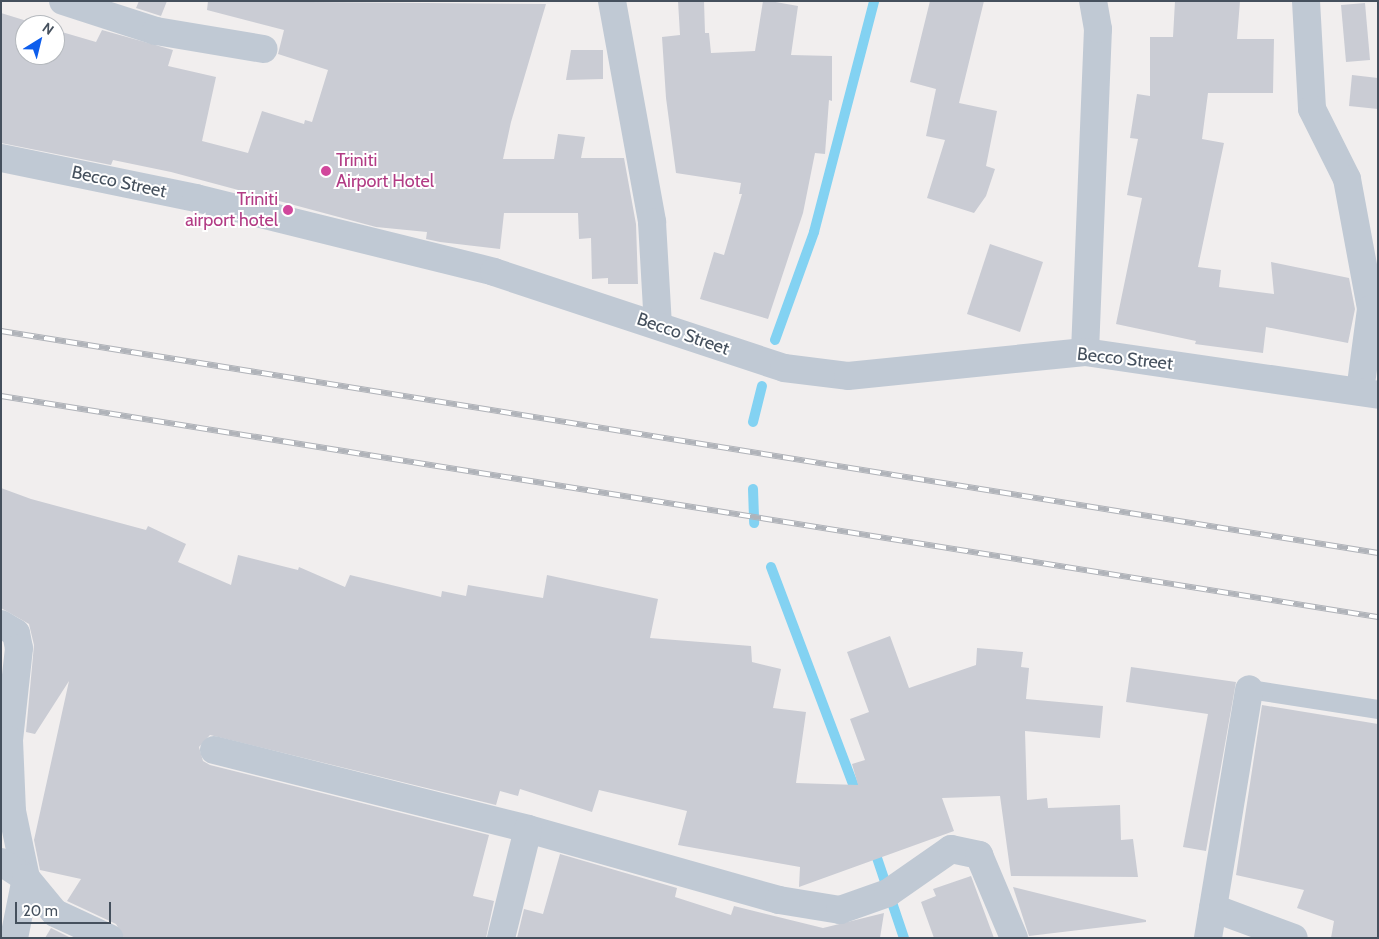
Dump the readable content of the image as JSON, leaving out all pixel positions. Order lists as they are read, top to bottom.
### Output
{
  "streets": {
    "street": ["Becco Street"]
  },
  "places": ["Triniti Airport Hotel", "Triniti airport hotel"],
  "scale_bar": "20 m",
  "north": "top right"
}
